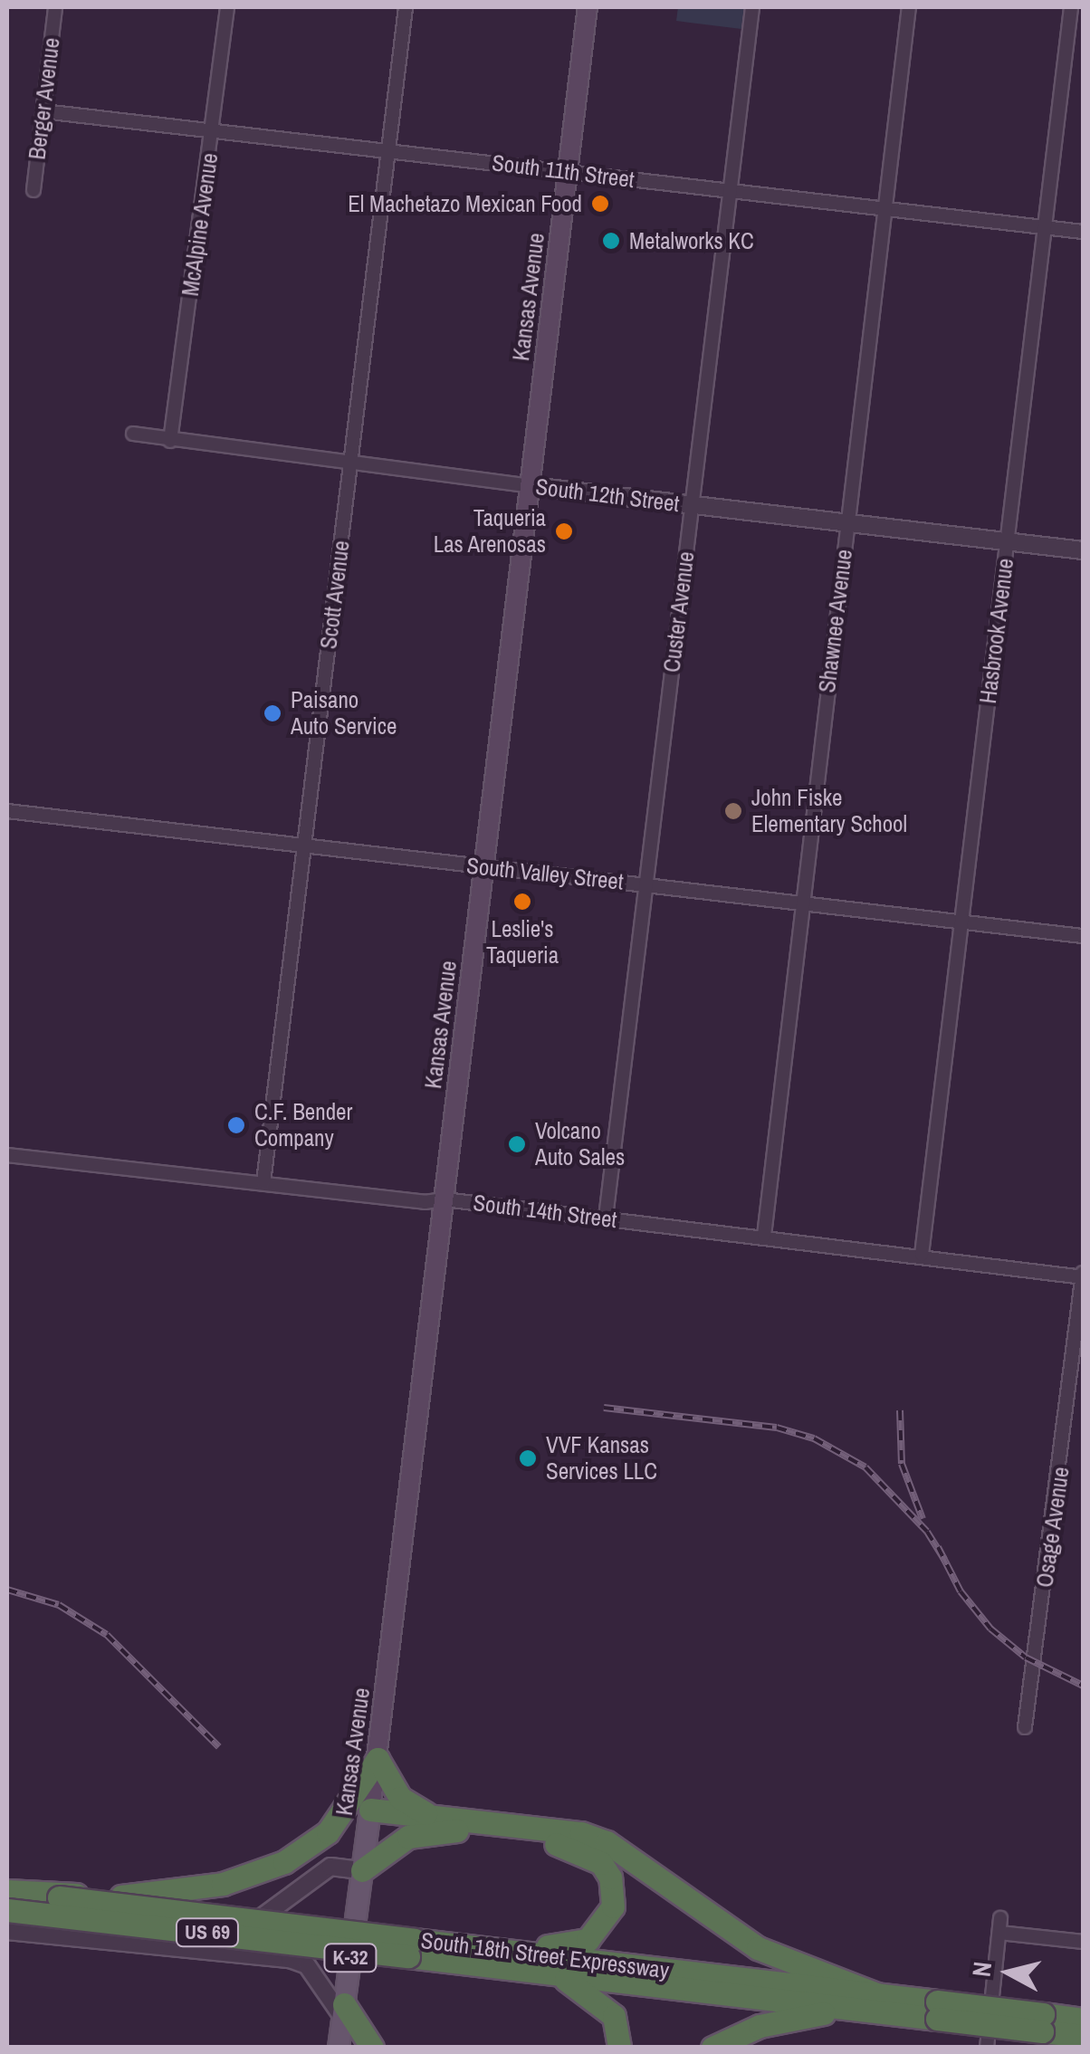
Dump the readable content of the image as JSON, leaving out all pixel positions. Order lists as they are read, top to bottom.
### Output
{
  "streets": {
    "highway": ["US 69", "South 18th Street Expressway"],
    "main road": ["Kansas Avenue", "K-32"],
    "street": [
      "Berger Avenue",
      "South 11th Street",
      "McAlpine Avenue",
      "South 12th Street",
      "Scott Avenue",
      "Custer Avenue",
      "Shawnee Avenue",
      "Hasbrook Avenue",
      "South Valley Street",
      "South 14th Street",
      "Osage Avenue"
    ]
  },
  "crossings": [
    ["Berger Avenue", "South 11th Street"],
    ["South 11th Street", "McAlpine Avenue"],
    ["South 11th Street", "Kansas Avenue"],
    ["South 11th Street", "Scott Avenue"],
    ["South 11th Street", "Custer Avenue"],
    ["South 11th Street", "Shawnee Avenue"],
    ["South 11th Street", "Hasbrook Avenue"],
    ["McAlpine Avenue", "South 12th Street"],
    ["Kansas Avenue", "South 12th Street"],
    ["Kansas Avenue", "South Valley Street"],
    ["Kansas Avenue", "South 14th Street"],
    ["South 12th Street", "Scott Avenue"],
    ["South 12th Street", "Custer Avenue"],
    ["South 12th Street", "Shawnee Avenue"],
    ["South 12th Street", "Hasbrook Avenue"],
    ["Scott Avenue", "South Valley Street"],
    ["Scott Avenue", "South 14th Street"],
    ["Custer Avenue", "South Valley Street"],
    ["Custer Avenue", "South 14th Street"],
    ["Shawnee Avenue", "South Valley Street"],
    ["Shawnee Avenue", "South 14th Street"],
    ["Hasbrook Avenue", "South Valley Street"],
    ["Hasbrook Avenue", "South 14th Street"],
    ["South 14th Street", "Osage Avenue"]
  ],
  "places": [
    "El Machetazo Mexican Food",
    "Metalworks KC",
    "Taqueria Las Arenosas",
    "Paisano Auto Service",
    "John Fiske Elementary School",
    "Leslie's Taqueria",
    "C.F. Bender Company",
    "Volcano Auto Sales",
    "VVF Kansas Services LLC"
  ],
  "north": "left"
}
